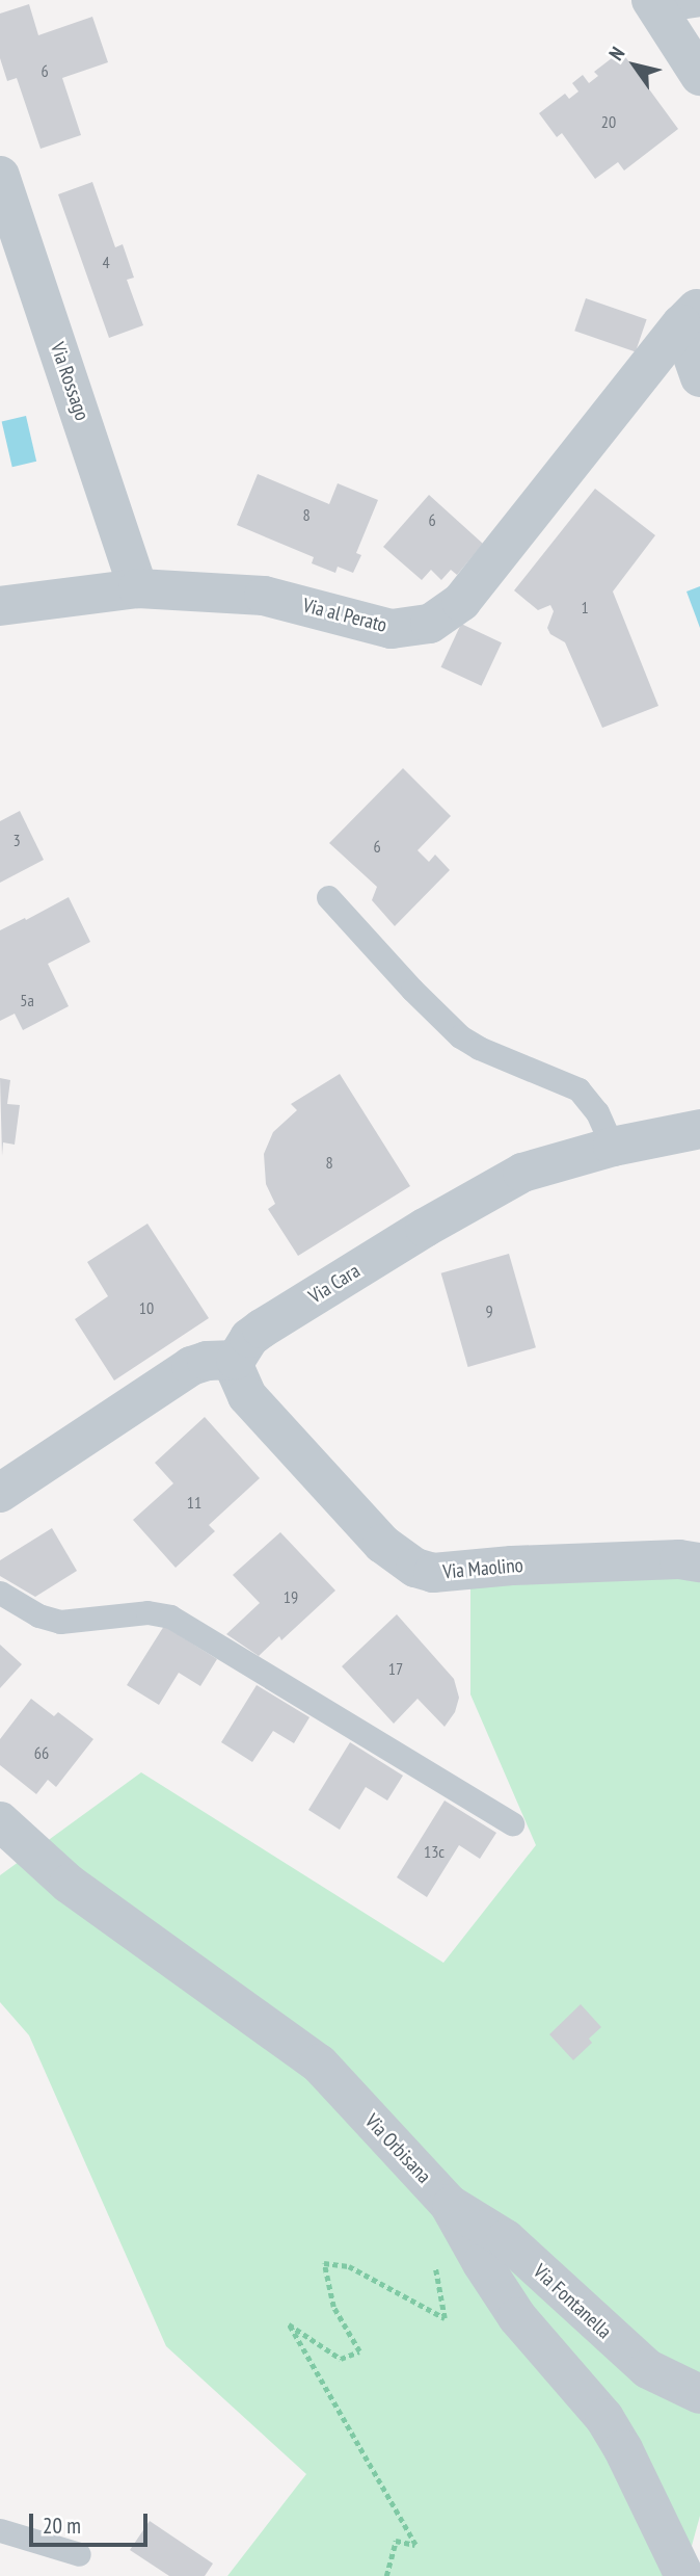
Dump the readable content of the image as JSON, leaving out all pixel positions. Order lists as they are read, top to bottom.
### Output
{
  "streets": {
    "street": [
      "Via Rossago",
      "Via al Perato",
      "Via Cara",
      "Via Maolino",
      "Via Orbisana",
      "Via Fontanella"
    ]
  },
  "crossings": [
    ["Via Rossago", "Via al Perato"],
    ["Via Cara", "Via Maolino"],
    ["Via Orbisana", "Via Fontanella"]
  ],
  "house_numbers": [
    "6",
    "20",
    "4",
    "8",
    "6",
    "1",
    "3",
    "6",
    "5a",
    "8",
    "10",
    "9",
    "11",
    "19",
    "17",
    "66",
    "13c"
  ],
  "scale_bar": "20 m",
  "north": "top left"
}
